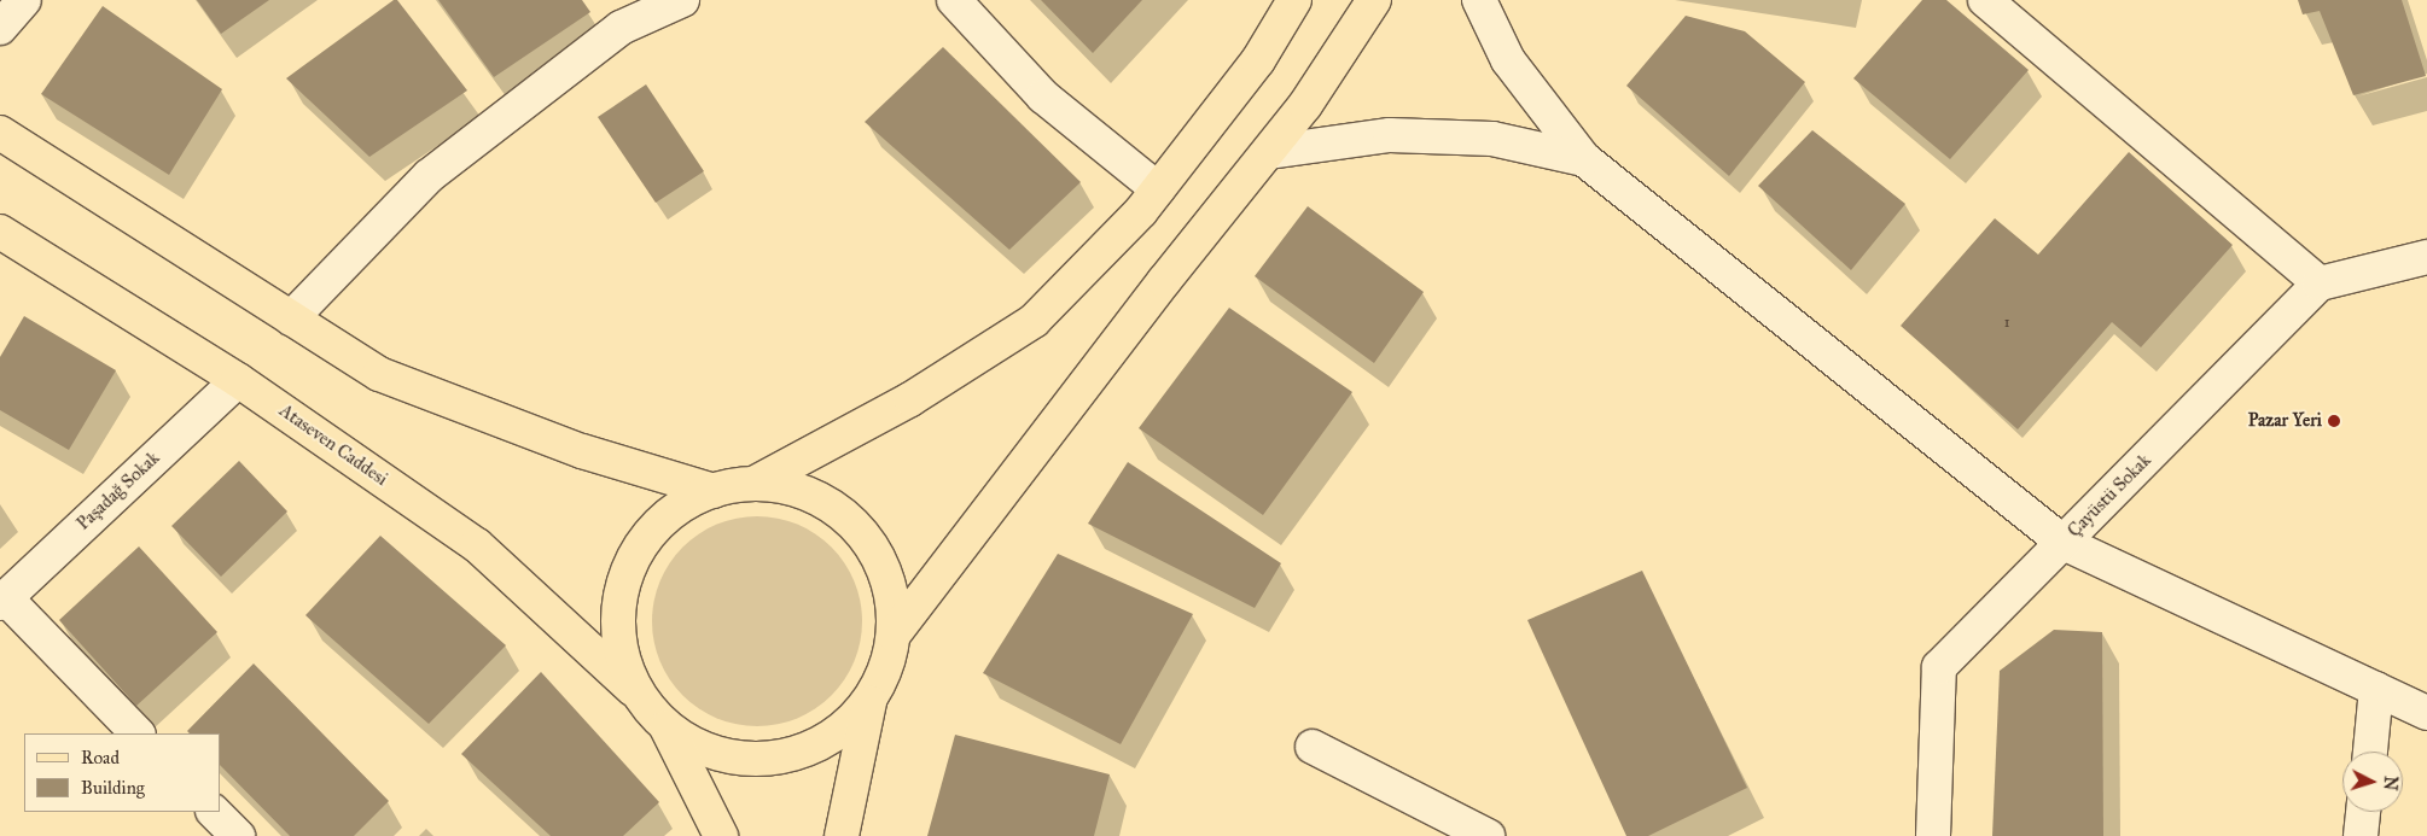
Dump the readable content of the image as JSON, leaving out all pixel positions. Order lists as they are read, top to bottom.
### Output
{
  "streets": {
    "main road": ["Ataseven Caddesi"],
    "street": ["Paşadağ Sokak", "Çayüstü Sokak"]
  },
  "crossings": [
    ["Ataseven Caddesi", "Paşadağ Sokak"]
  ],
  "places": ["Pazar Yeri"],
  "house_numbers": ["1"],
  "legend": ["Road", "Building"],
  "north": "right"
}
